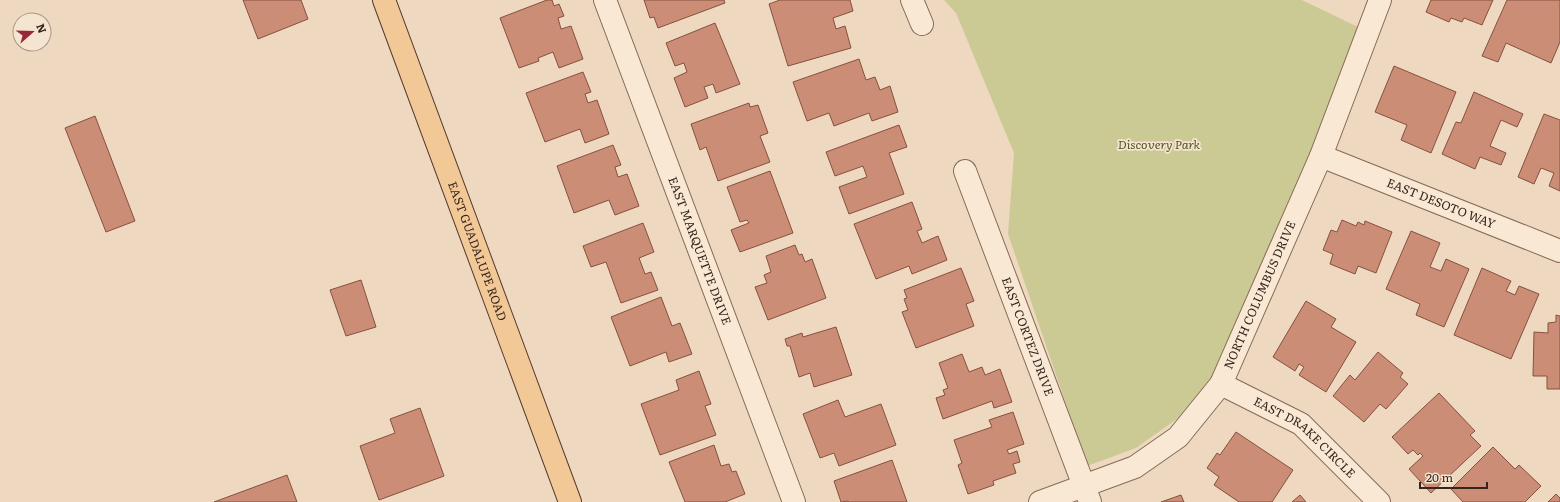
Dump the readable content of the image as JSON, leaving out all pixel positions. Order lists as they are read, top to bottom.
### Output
{
  "streets": {
    "main road": ["EAST GUADALUPE ROAD"],
    "street": [
      "EAST DESOTO WAY",
      "EAST MARQUETTE DRIVE",
      "NORTH COLUMBUS DRIVE",
      "EAST CORTEZ DRIVE",
      "EAST DRAKE CIRCLE"
    ]
  },
  "crossings": [
    ["EAST DESOTO WAY", "NORTH COLUMBUS DRIVE"],
    ["NORTH COLUMBUS DRIVE", "EAST CORTEZ DRIVE"],
    ["NORTH COLUMBUS DRIVE", "EAST DRAKE CIRCLE"]
  ],
  "parks": ["Discovery Park"],
  "scale_bar": "20 m",
  "north": "right"
}
